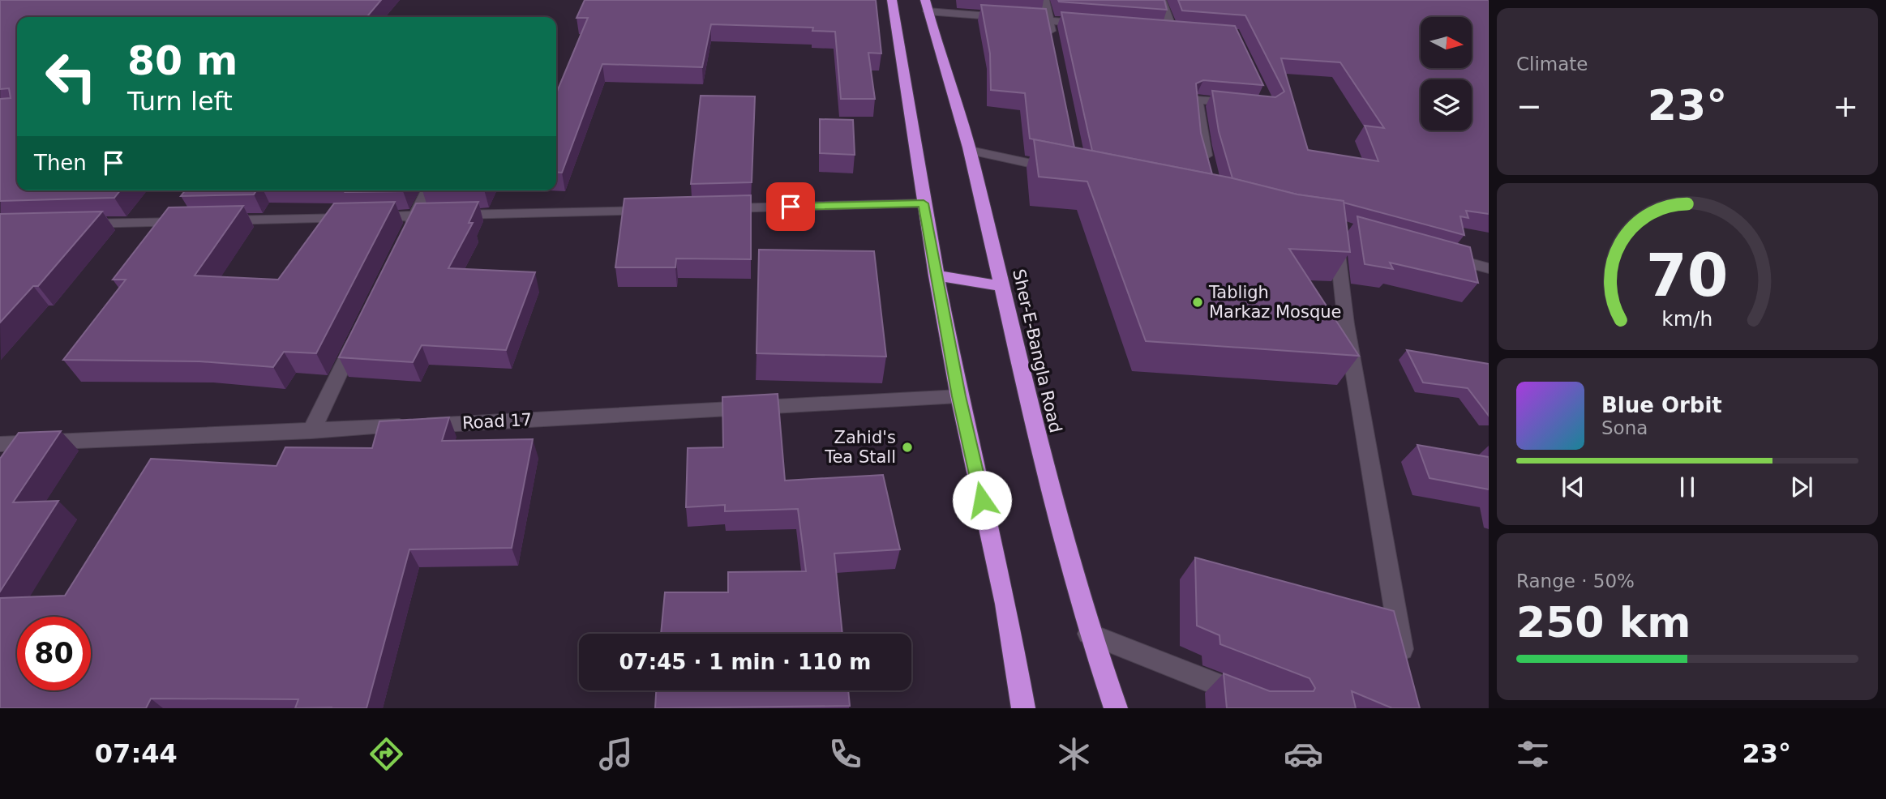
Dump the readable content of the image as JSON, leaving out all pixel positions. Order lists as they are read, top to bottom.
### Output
{
  "streets": {
    "highway": ["Sher-E-Bangla Road"],
    "street": ["Road 17"]
  },
  "places": ["Tabligh Markaz Mosque", "Zahid's Tea Stall"],
  "north": "right",
  "page": {
    "tile": [
      "Climate",
      ["Range · 50%", "250 km"]
    ],
    "turn": ["80 m", "Turn left"],
    "heat": ["−", "23°", "+"],
    "then": "Then",
    "song": ["Blue Orbit", "Sona"],
    "limit": "80",
    "trip": "07:45 · 1 min · 110 m",
    "tabs": ["07:44", "23°"],
    "gauge": ["70", "km/h"]
  }
}
